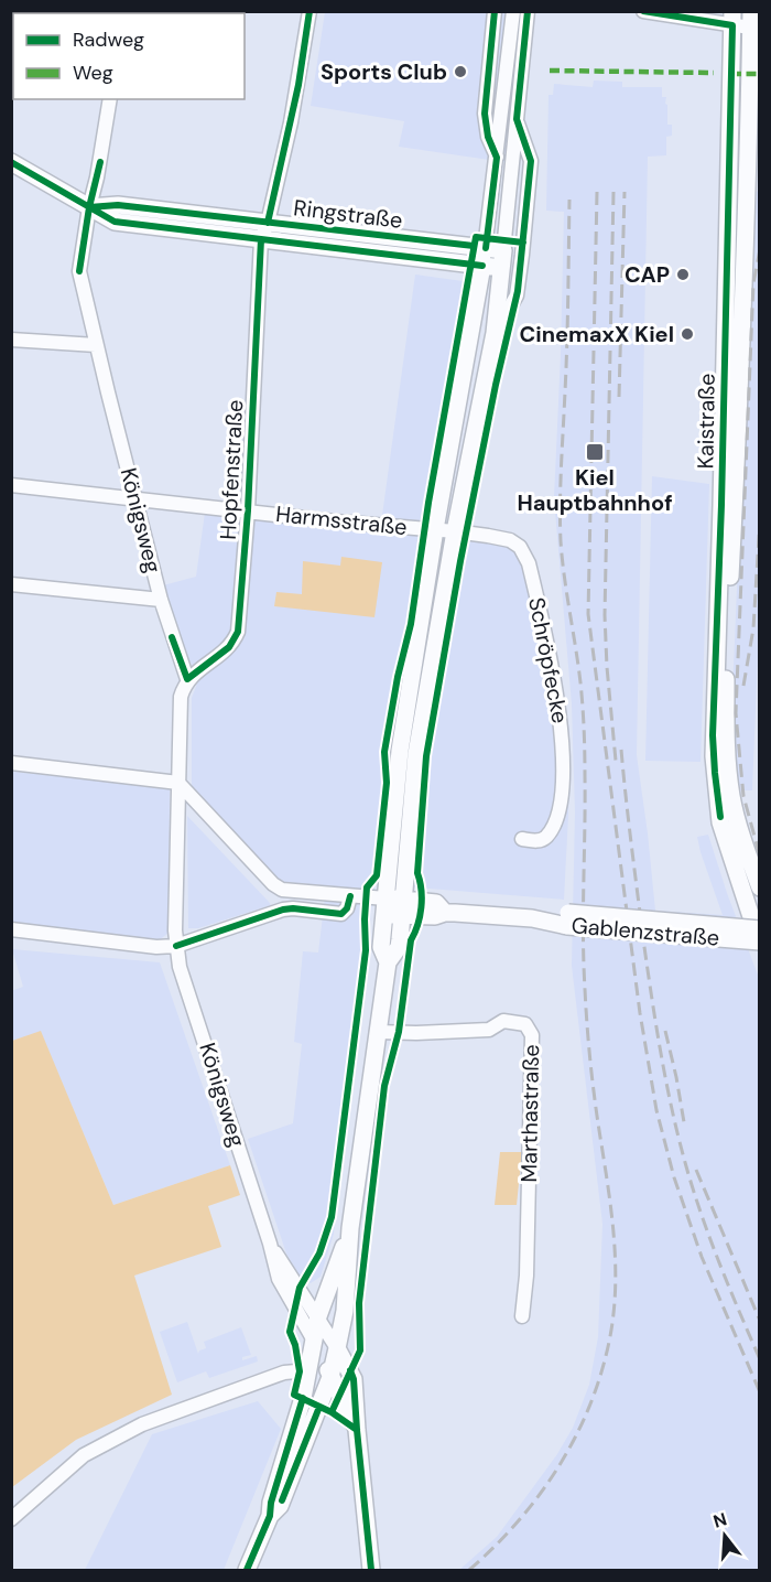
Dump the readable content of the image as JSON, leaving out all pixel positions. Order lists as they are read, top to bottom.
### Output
{
  "streets": {
    "main road": ["Ringstraße", "Kaistraße", "Gablenzstraße"],
    "street": [
      "Hopfenstraße",
      "Königsweg",
      "Harmsstraße",
      "Schröpfecke",
      "Marthastraße"
    ]
  },
  "crossings": [
    ["Ringstraße", "Hopfenstraße"],
    ["Ringstraße", "Königsweg"],
    ["Kaistraße", "Gablenzstraße"],
    ["Hopfenstraße", "Königsweg"],
    ["Hopfenstraße", "Harmsstraße"],
    ["Königsweg", "Harmsstraße"],
    ["Harmsstraße", "Schröpfecke"]
  ],
  "places": {
    "other": ["Sports Club", "CAP", "CinemaxX Kiel"],
    "transit": ["Kiel Hauptbahnhof"]
  },
  "legend": ["Radweg", "Weg"],
  "north": "top"
}
